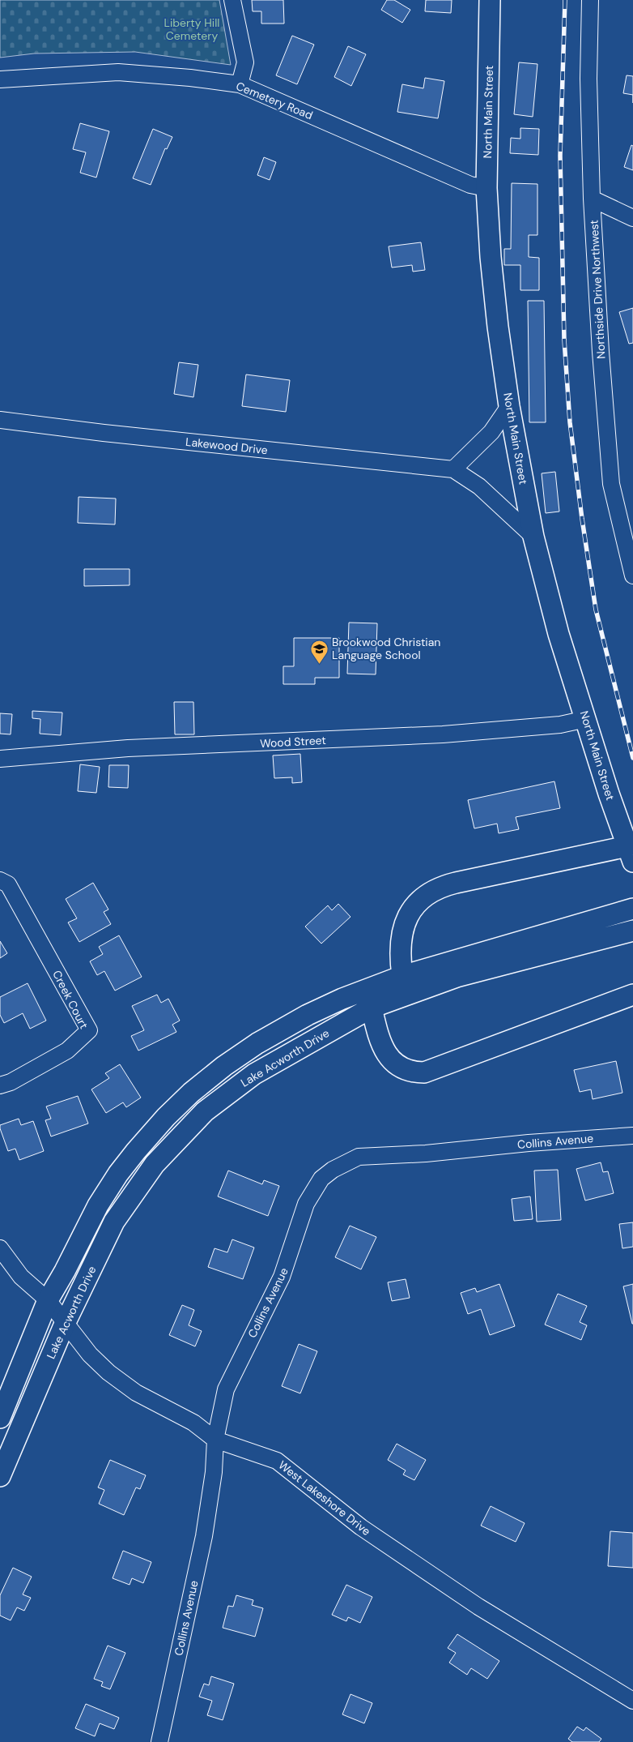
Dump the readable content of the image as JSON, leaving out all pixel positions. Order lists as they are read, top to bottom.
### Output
{
  "streets": {
    "main road": ["North Main Street", "Lake Acworth Drive"],
    "street": [
      "Cemetery Road",
      "Northside Drive Northwest",
      "Lakewood Drive",
      "Wood Street",
      "Creek Court",
      "Collins Avenue",
      "West Lakeshore Drive"
    ]
  },
  "crossings": [
    ["Cemetery Road", "North Main Street"],
    ["North Main Street", "Lakewood Drive"],
    ["North Main Street", "Wood Street"],
    ["Lake Acworth Drive", "West Lakeshore Drive"],
    ["Collins Avenue", "West Lakeshore Drive"]
  ],
  "parks": ["Liberty Hill Cemetery"],
  "places": {
    "school or university": ["Brookwood Christian Language School"]
  }
}
